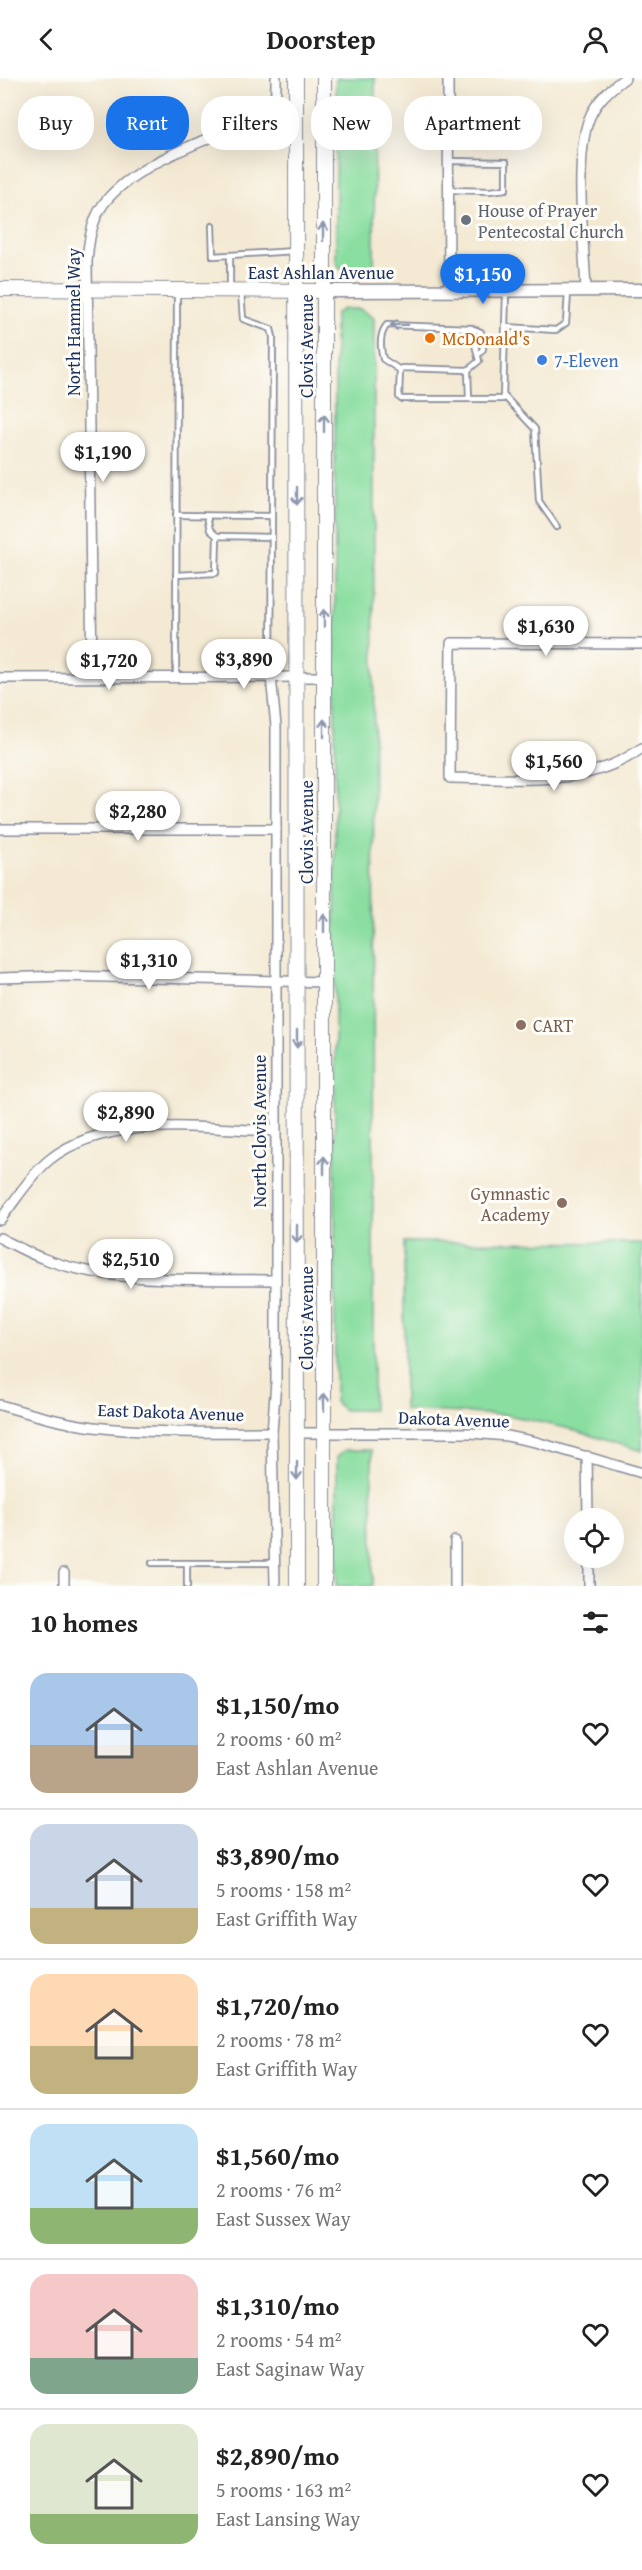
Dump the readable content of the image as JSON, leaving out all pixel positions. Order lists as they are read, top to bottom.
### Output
{
  "streets": {
    "main road": ["East Ashlan Avenue", "Clovis Avenue"],
    "street": [
      "North Hammel Way",
      "North Clovis Avenue",
      "East Dakota Avenue",
      "Dakota Avenue"
    ]
  },
  "crossings": [
    ["East Ashlan Avenue", "North Hammel Way"],
    ["East Ashlan Avenue", "Clovis Avenue"],
    ["Clovis Avenue", "Dakota Avenue"],
    ["North Clovis Avenue", "East Dakota Avenue"]
  ],
  "places": [
    "House of Prayer Pentecostal Church",
    "McDonald's",
    "7-Eleven",
    "CART",
    "Gymnastic Academy"
  ],
  "page": {
    "header": "Doorstep",
    "chip": [
      "Buy",
      "Rent",
      "Filters",
      "New",
      "Apartment"
    ],
    "price": [
      "$1,150",
      "$1,190",
      "$1,630",
      "$3,890",
      "$1,720",
      "$1,560",
      "$2,280",
      "$1,310",
      "$2,890",
      "$2,510"
    ],
    "heading": "10 homes",
    "list": [
      {
        "name": "$1,150/mo",
        "note": "2 rooms · 60 m² · East Ashlan Avenue"
      },
      {
        "name": "$3,890/mo",
        "note": "5 rooms · 158 m² · East Griffith Way"
      },
      {
        "name": "$1,720/mo",
        "note": "2 rooms · 78 m² · East Griffith Way"
      },
      {
        "name": "$1,560/mo",
        "note": "2 rooms · 76 m² · East Sussex Way"
      },
      {
        "name": "$1,310/mo",
        "note": "2 rooms · 54 m² · East Saginaw Way"
      },
      {
        "name": "$2,890/mo",
        "note": "5 rooms · 163 m² · East Lansing Way"
      }
    ]
  }
}
